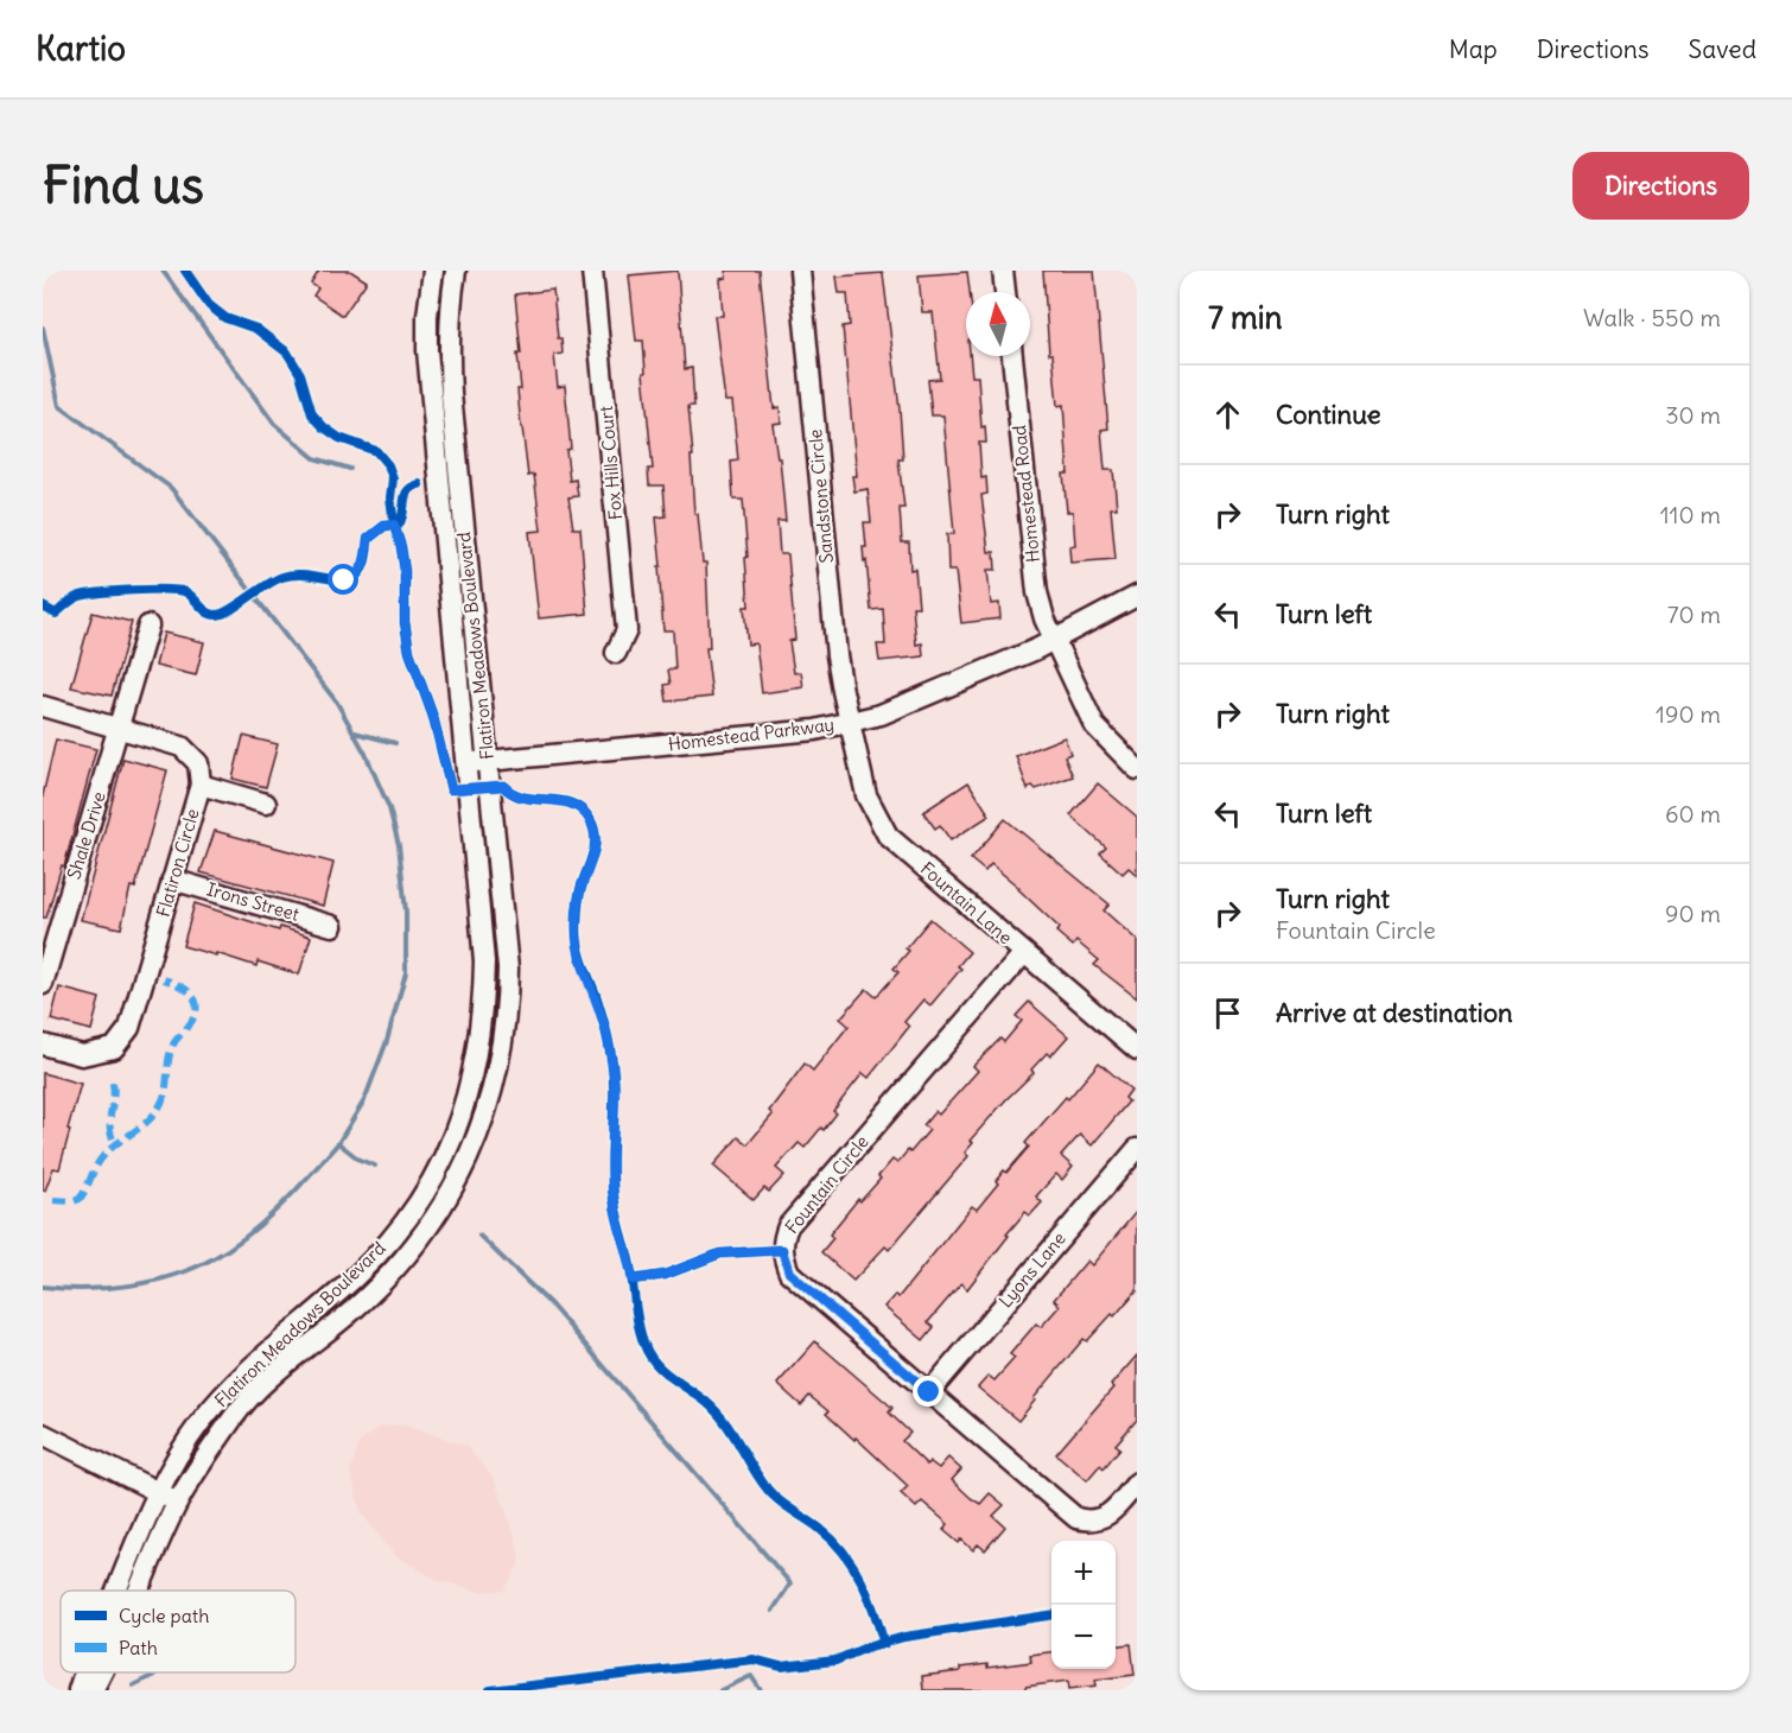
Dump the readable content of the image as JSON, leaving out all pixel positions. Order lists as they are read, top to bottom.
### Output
{
  "streets": {
    "street": [
      "Fox Hills Court",
      "Homestead Road",
      "Sandstone Circle",
      "Flatiron Meadows Boulevard",
      "Homestead Parkway",
      "Shale Drive",
      "Flatiron Circle",
      "Irons Street",
      "Fountain Lane",
      "Fountain Circle",
      "Lyons Lane"
    ]
  },
  "crossings": [
    ["Homestead Road", "Homestead Parkway"],
    ["Sandstone Circle", "Homestead Parkway"],
    ["Sandstone Circle", "Fountain Lane"],
    ["Flatiron Meadows Boulevard", "Homestead Parkway"],
    ["Homestead Parkway", "Fountain Lane"],
    ["Shale Drive", "Flatiron Circle"],
    ["Flatiron Circle", "Irons Street"],
    ["Fountain Lane", "Fountain Circle"],
    ["Fountain Circle", "Lyons Lane"]
  ],
  "legend": ["Cycle path", "Path"],
  "north": "top",
  "page": {
    "header": "Kartio",
    "nav": ["Map", "Directions", "Saved"],
    "buttons": "Directions",
    "title": "Find us",
    "heading": ["7 min", "Walk · 550 m"],
    "list": [
      ["Continue", "30 m"],
      ["Turn right", "110 m"],
      ["Turn left", "70 m"],
      ["Turn right", "190 m"],
      ["Turn left", "60 m"],
      ["Turn right", "Fountain Circle", "90 m"],
      "Arrive at destination"
    ],
    "map_buttons": ["+", "−"]
  }
}
